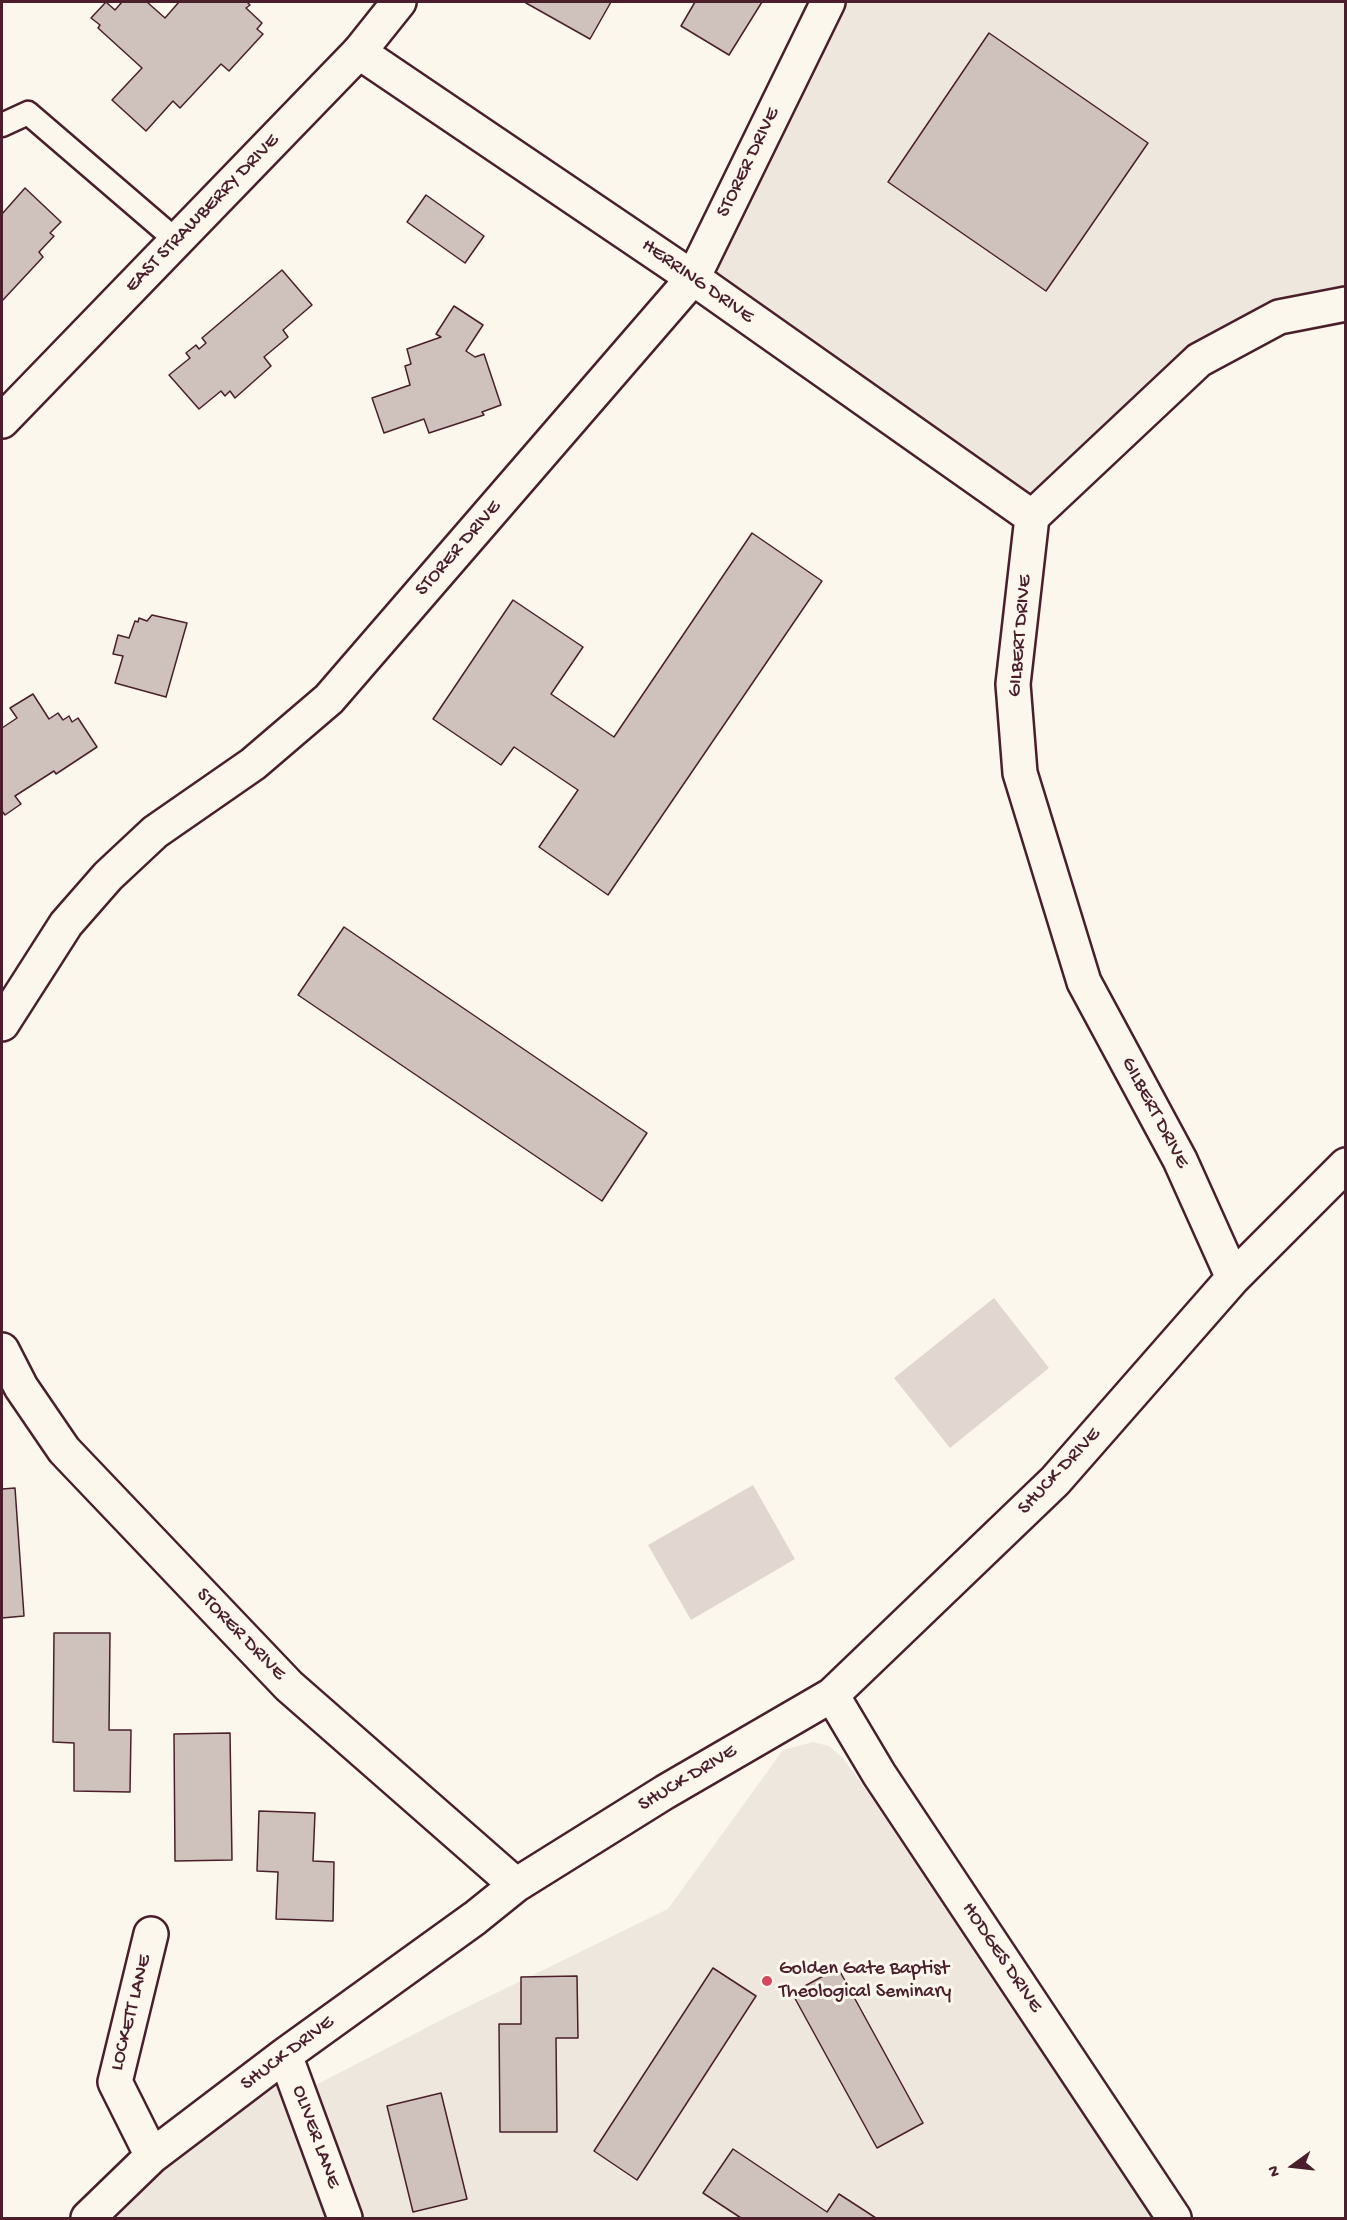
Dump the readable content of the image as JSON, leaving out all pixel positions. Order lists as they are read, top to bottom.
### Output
{
  "streets": {
    "street": [
      "STORER DRIVE",
      "EAST STRAWBERRY DRIVE",
      "HERRING DRIVE",
      "GILBERT DRIVE",
      "SHUCK DRIVE",
      "HODGES DRIVE",
      "LOCKETT LANE",
      "OLIVER LANE"
    ]
  },
  "crossings": [
    ["STORER DRIVE", "HERRING DRIVE"],
    ["STORER DRIVE", "SHUCK DRIVE"],
    ["EAST STRAWBERRY DRIVE", "HERRING DRIVE"],
    ["HERRING DRIVE", "GILBERT DRIVE"],
    ["GILBERT DRIVE", "SHUCK DRIVE"],
    ["SHUCK DRIVE", "HODGES DRIVE"],
    ["SHUCK DRIVE", "LOCKETT LANE"],
    ["SHUCK DRIVE", "OLIVER LANE"]
  ],
  "places": ["Golden Gate Baptist Theological Seminary"],
  "north": "left"
}
